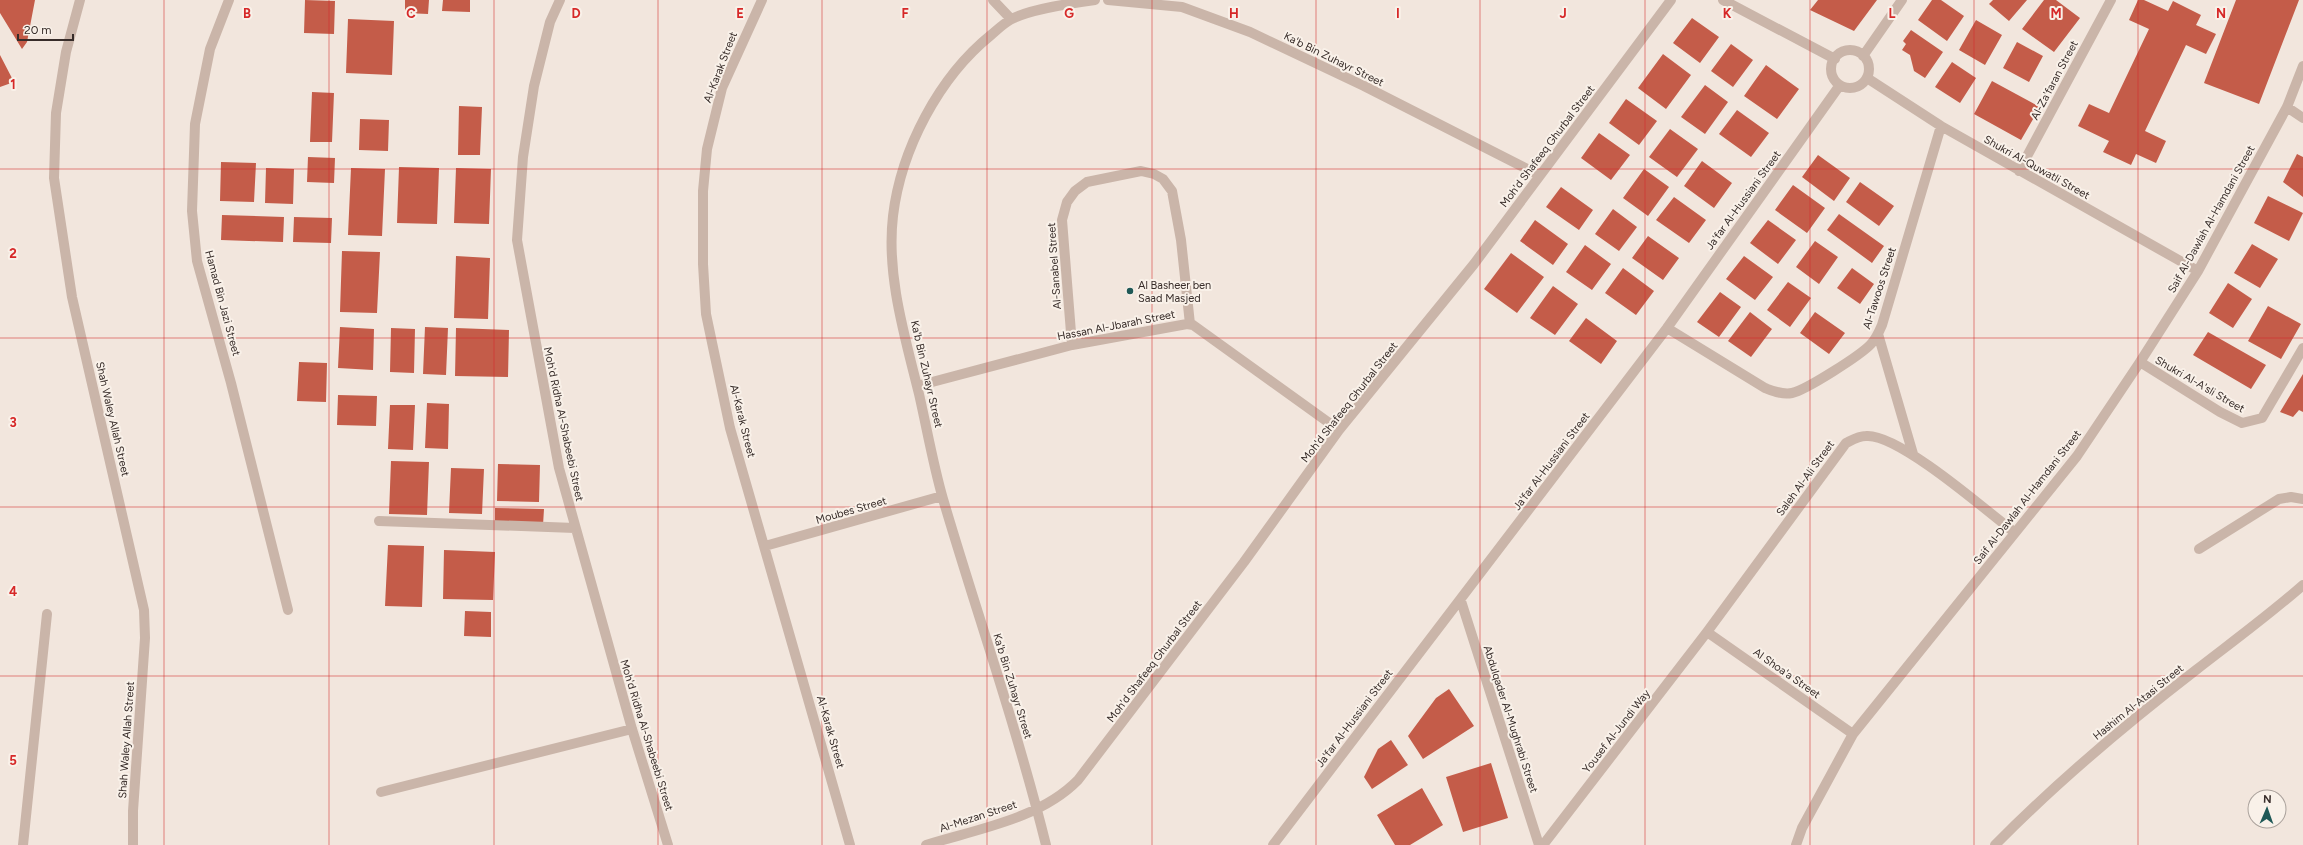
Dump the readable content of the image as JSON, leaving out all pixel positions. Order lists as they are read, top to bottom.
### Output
{
  "streets": {
    "street": [
      "Ka'b Bin Zuhayr Street",
      "Al-Karak Street",
      "Al-Za'faran Street",
      "Moh'd Shafeeq Ghurbal Street",
      "Shukri Al-Quwatli Street",
      "Ja'far Al-Hussiani Street",
      "Saif Al-Dawlah Al-Hamdani Street",
      "Al-Sanabel Street",
      "Al-Tawoos Street",
      "Hamad Bin Jazi Street",
      "Hassan Al-Jbarah Street",
      "Shukri Al-A'sli Street",
      "Shah Waley Allah Street",
      "Moh'd Ridha Al-Shabeebi Street",
      "Saleh Al-Ali Street",
      "Moubes Street",
      "Al Shoa'a Street",
      "Hashim Al-Atasi Street",
      "Abdulqader Al-Mughrabi Street",
      "Yousef Al-Jundi Way",
      "Al-Mezan Street"
    ]
  },
  "crossings": [
    ["Ka'b Bin Zuhayr Street", "Moh'd Shafeeq Ghurbal Street"],
    ["Ka'b Bin Zuhayr Street", "Hassan Al-Jbarah Street"],
    ["Ka'b Bin Zuhayr Street", "Moubes Street"],
    ["Ka'b Bin Zuhayr Street", "Al-Mezan Street"],
    ["Al-Karak Street", "Moubes Street"],
    ["Al-Za'faran Street", "Shukri Al-Quwatli Street"],
    ["Moh'd Shafeeq Ghurbal Street", "Hassan Al-Jbarah Street"],
    ["Moh'd Shafeeq Ghurbal Street", "Al-Mezan Street"],
    ["Shukri Al-Quwatli Street", "Ja'far Al-Hussiani Street"],
    ["Shukri Al-Quwatli Street", "Saif Al-Dawlah Al-Hamdani Street"],
    ["Shukri Al-Quwatli Street", "Al-Tawoos Street"],
    ["Ja'far Al-Hussiani Street", "Al-Tawoos Street"],
    ["Ja'far Al-Hussiani Street", "Abdulqader Al-Mughrabi Street"],
    ["Saif Al-Dawlah Al-Hamdani Street", "Shukri Al-A'sli Street"],
    ["Saif Al-Dawlah Al-Hamdani Street", "Saleh Al-Ali Street"],
    ["Saif Al-Dawlah Al-Hamdani Street", "Al Shoa'a Street"],
    ["Al-Sanabel Street", "Hassan Al-Jbarah Street"],
    ["Saleh Al-Ali Street", "Al Shoa'a Street"],
    ["Saleh Al-Ali Street", "Yousef Al-Jundi Way"],
    ["Al Shoa'a Street", "Yousef Al-Jundi Way"]
  ],
  "places": ["Al Basheer ben Saad Masjed"],
  "scale_bar": "20 m",
  "north": "top",
  "grid": {
    "columns": [
      "B",
      "C",
      "D",
      "E",
      "F",
      "G",
      "H",
      "I",
      "J",
      "K",
      "L",
      "M",
      "N"
    ],
    "rows": [
      "1",
      "2",
      "3",
      "4",
      "5"
    ]
  }
}
